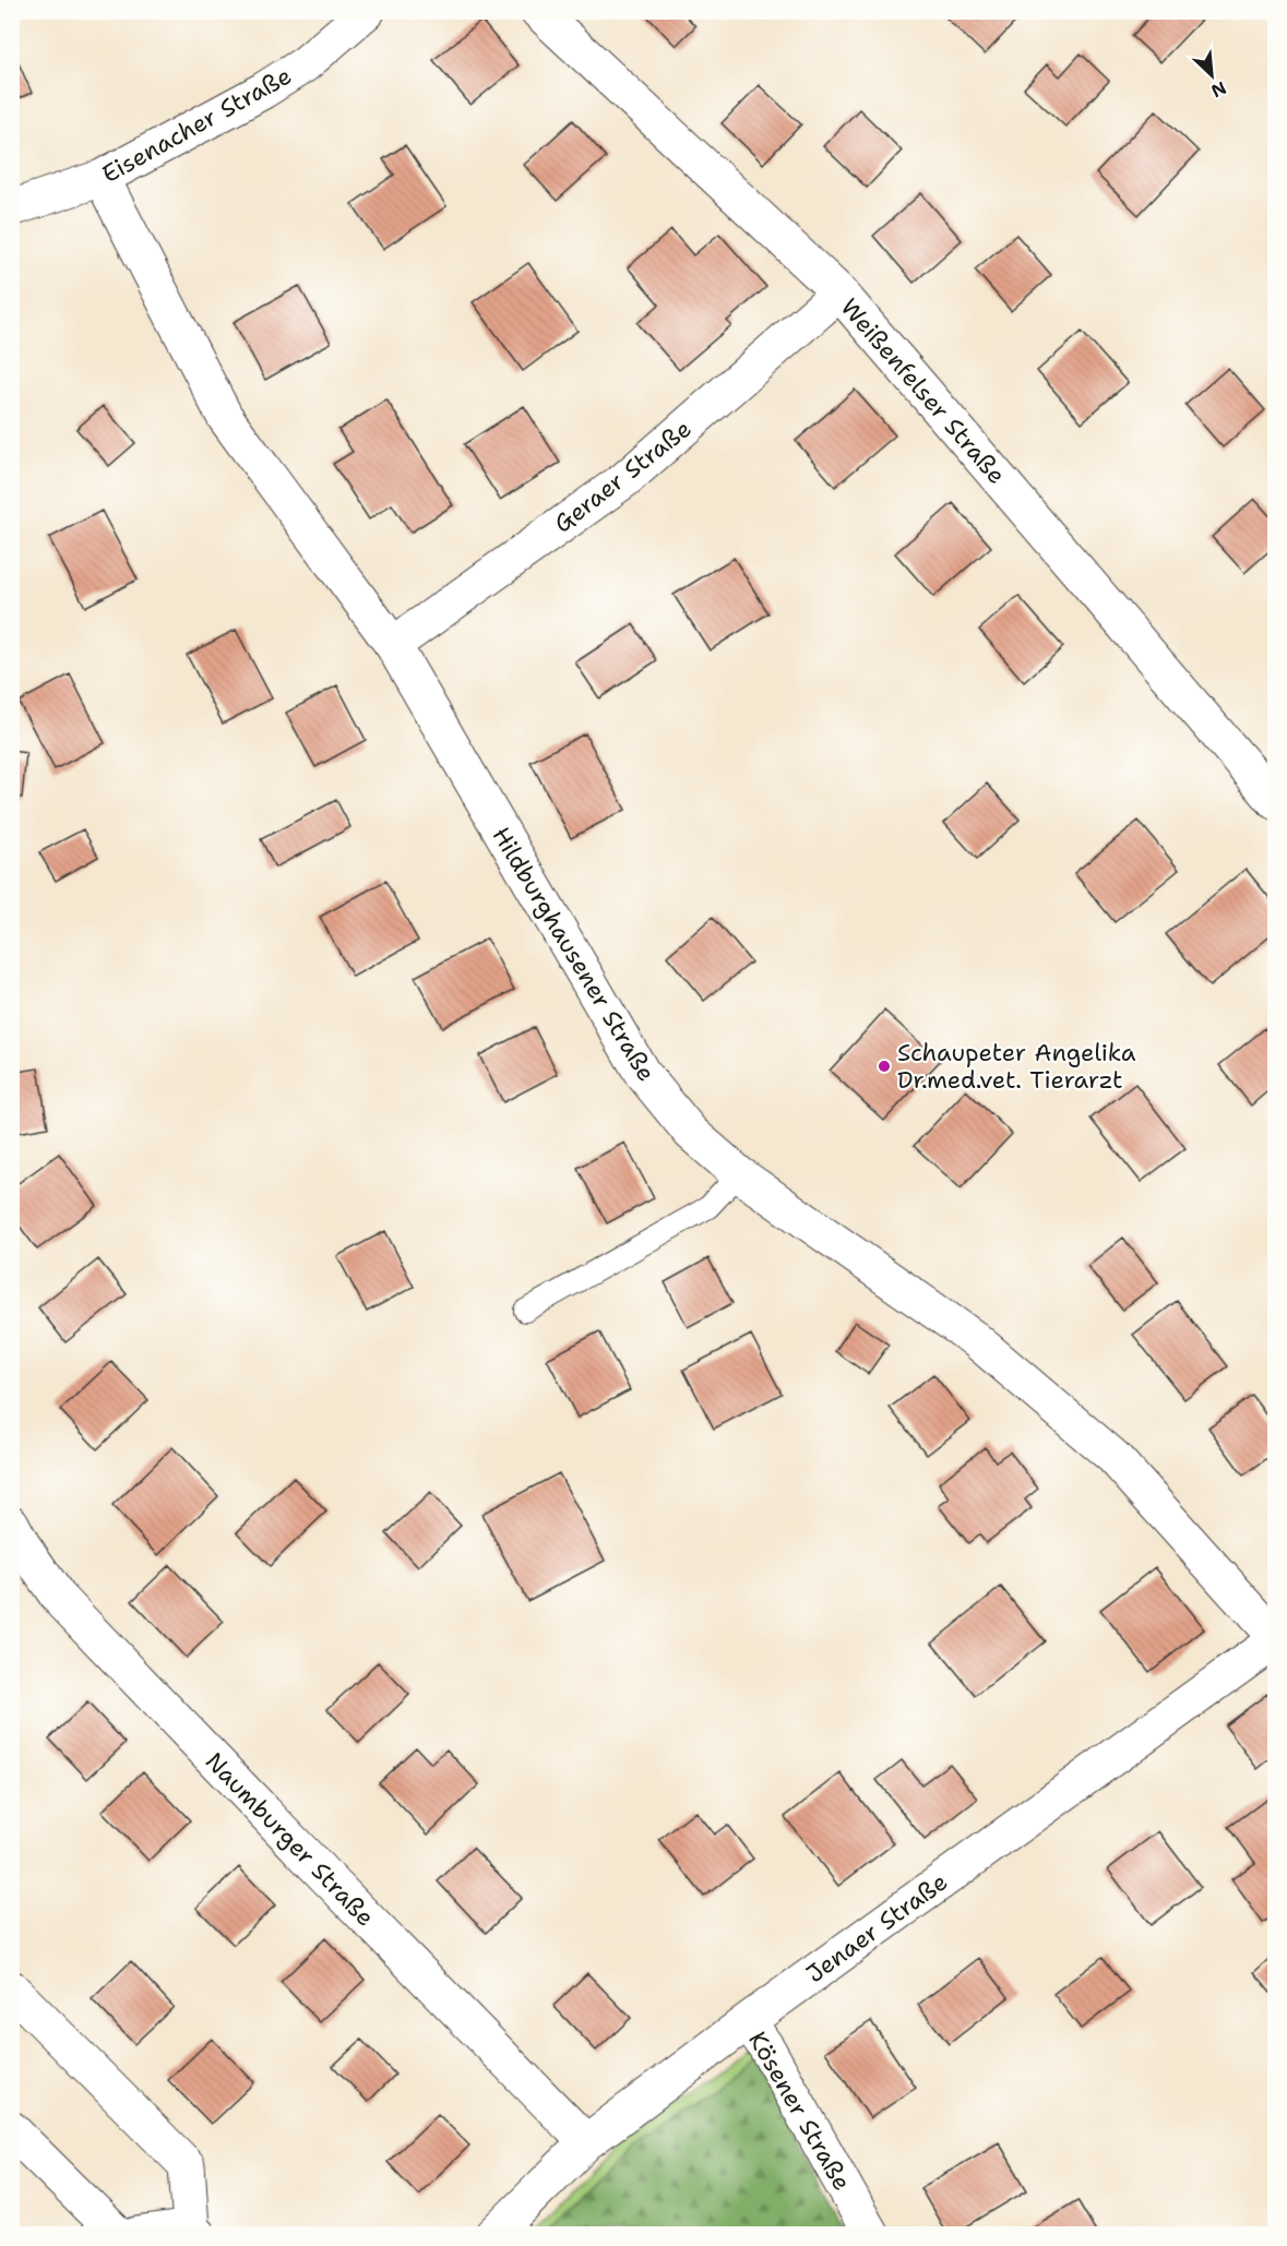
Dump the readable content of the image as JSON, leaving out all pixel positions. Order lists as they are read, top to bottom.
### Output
{
  "streets": {
    "street": [
      "Eisenacher Straße",
      "Weißenfelser Straße",
      "Geraer Straße",
      "Hildburghausener Straße",
      "Naumburger Straße",
      "Jenaer Straße",
      "Kösener Straße"
    ]
  },
  "crossings": [
    ["Eisenacher Straße", "Hildburghausener Straße"],
    ["Weißenfelser Straße", "Geraer Straße"],
    ["Geraer Straße", "Hildburghausener Straße"],
    ["Hildburghausener Straße", "Jenaer Straße"],
    ["Naumburger Straße", "Jenaer Straße"],
    ["Jenaer Straße", "Kösener Straße"]
  ],
  "places": ["Schaupeter Angelika Dr.med.vet. Tierarzt"],
  "north": "bottom right"
}
